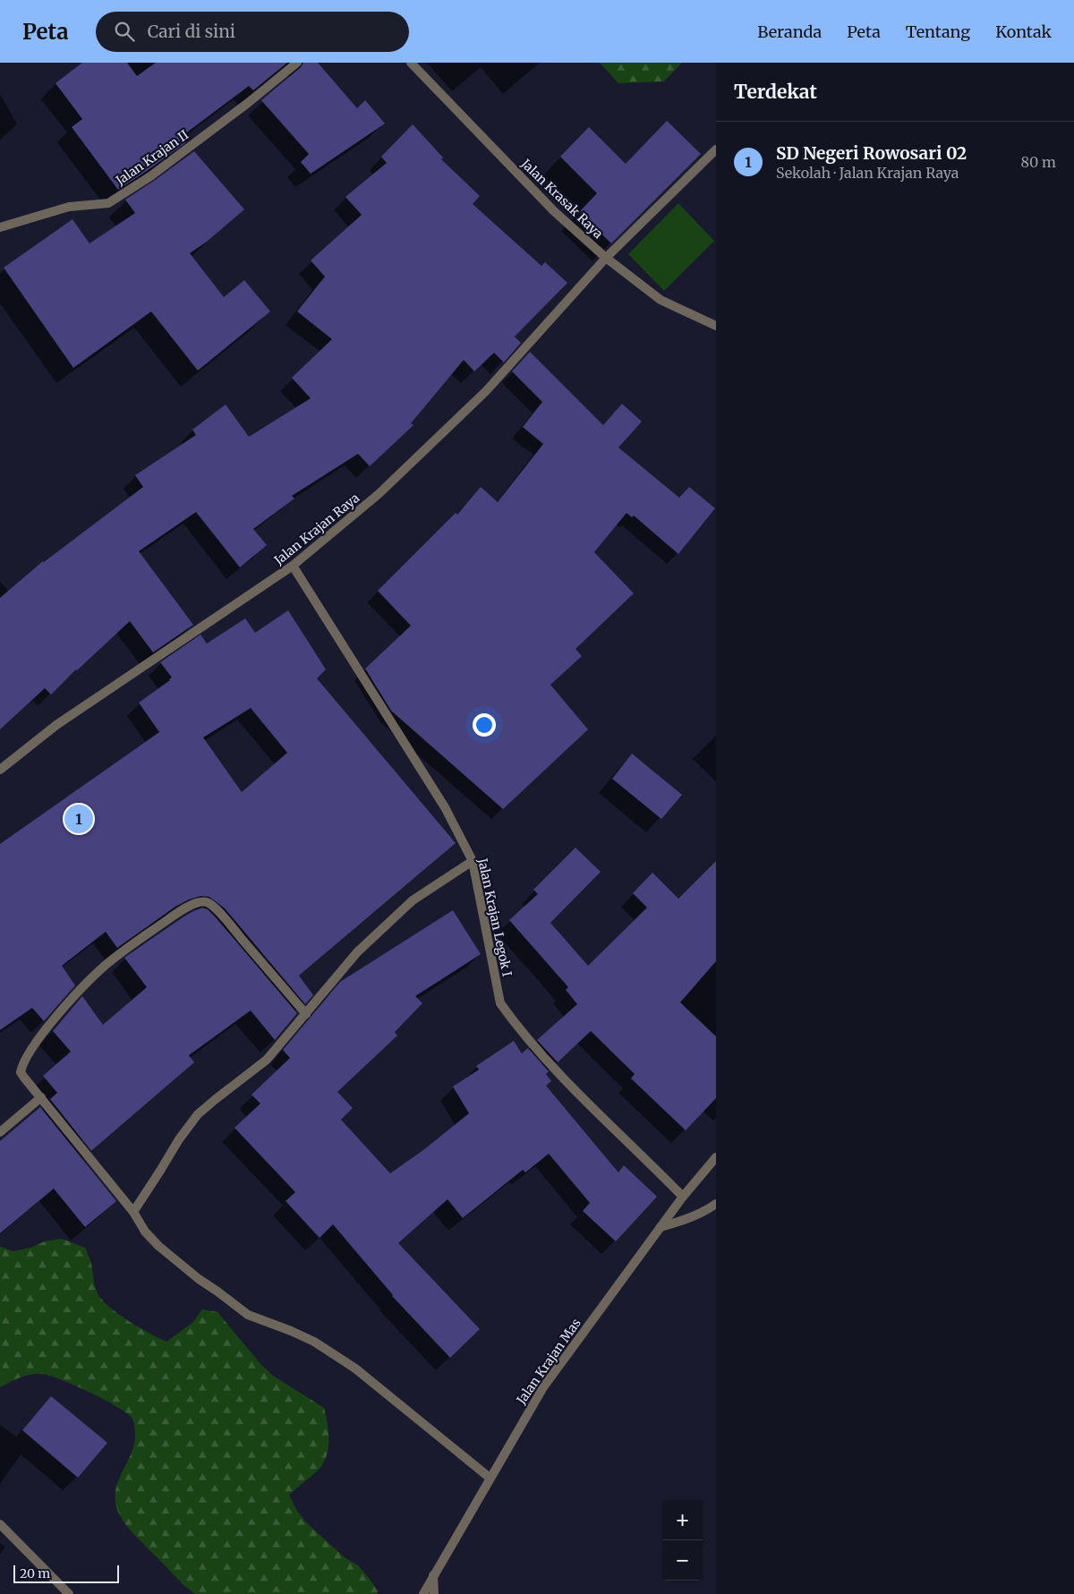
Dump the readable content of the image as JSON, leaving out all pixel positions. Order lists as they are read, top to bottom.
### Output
{
  "streets": {
    "street": [
      "Jalan Krajan II",
      "Jalan Krasak Raya",
      "Jalan Krajan Raya",
      "Jalan Krajan Legok I",
      "Jalan Krajan Mas"
    ]
  },
  "crossings": [
    ["Jalan Krasak Raya", "Jalan Krajan Raya"],
    ["Jalan Krajan Raya", "Jalan Krajan Legok I"],
    ["Jalan Krajan Legok I", "Jalan Krajan Mas"]
  ],
  "scale_bar": "20 m",
  "page": {
    "header": "Peta",
    "search": "Cari di sini",
    "nav": [
      "Beranda",
      "Peta",
      "Tentang",
      "Kontak"
    ],
    "heading": "Terdekat",
    "list": [
      {
        "mark": "1",
        "name": "SD Negeri Rowosari 02",
        "note": "Sekolah · Jalan Krajan Raya",
        "value": "80 m"
      }
    ],
    "pins": "1",
    "map_buttons": ["+", "−"],
    "scale": "20 m"
  }
}
